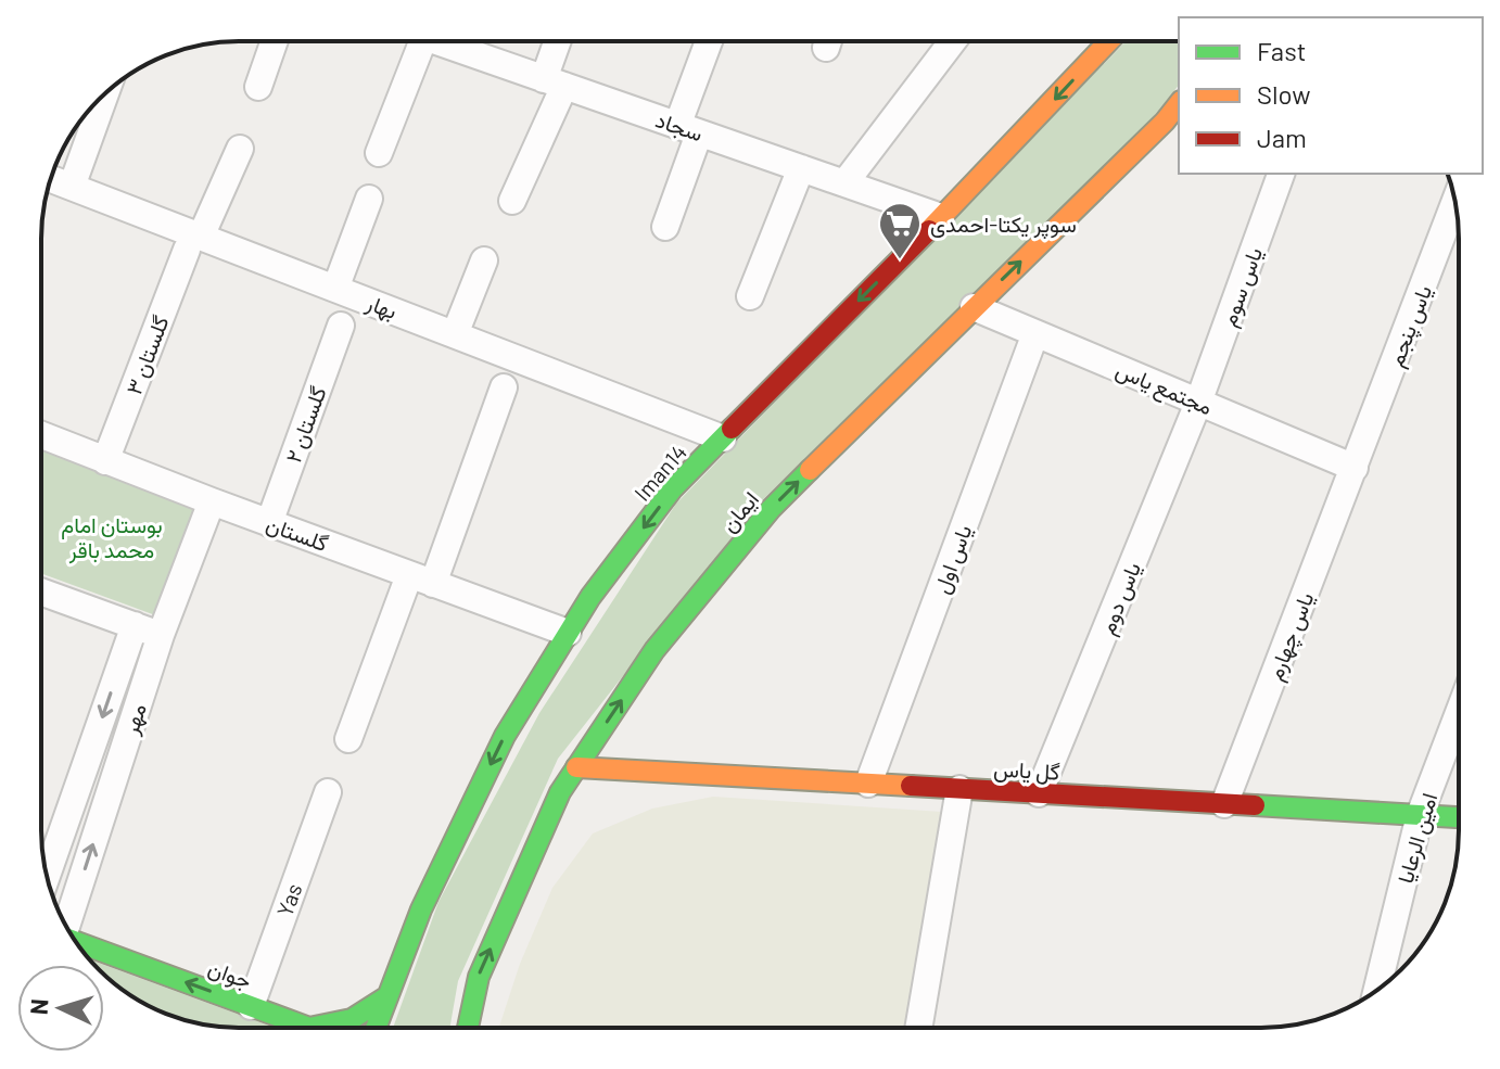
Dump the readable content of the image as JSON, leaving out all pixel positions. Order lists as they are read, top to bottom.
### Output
{
  "streets": {
    "main road": [
      "Iman14",
      "ایمان",
      "گل یاس",
      "جوان"
    ],
    "street": [
      "سجاد",
      "یاس سوم",
      "بهار",
      "یاس پنجم",
      "گلستان ۳",
      "مجتمع یاس",
      "گلستان ۲",
      "گلستان",
      "یاس اول",
      "یاس دوم",
      "یاس چهارم",
      "مهر",
      "امین الرعایا",
      "Yas"
    ]
  },
  "crossings": [
    ["سجاد", "Iman14"],
    ["یاس سوم", "مجتمع یاس"],
    ["یاس سوم", "یاس دوم"],
    ["بهار", "گلستان ۳"],
    ["بهار", "Iman14"],
    ["یاس پنجم", "مجتمع یاس"],
    ["یاس پنجم", "یاس چهارم"],
    ["گلستان ۳", "گلستان"],
    ["مجتمع یاس", "ایمان"],
    ["مجتمع یاس", "یاس اول"],
    ["مجتمع یاس", "یاس دوم"],
    ["مجتمع یاس", "یاس چهارم"],
    ["گلستان ۲", "گلستان"],
    ["Iman14", "گلستان"],
    ["ایمان", "گل یاس"],
    ["گلستان", "مهر"],
    ["یاس اول", "گل یاس"],
    ["یاس دوم", "گل یاس"],
    ["یاس چهارم", "گل یاس"],
    ["گل یاس", "امین الرعایا"],
    ["Yas", "جوان"]
  ],
  "one_way": ["Iman14", "ایمان", "جوان"],
  "parks": ["بوستان امام محمد باقر"],
  "places": {
    "supermarket": ["سوپر یکتا-احمدی"]
  },
  "legend": ["Fast", "Slow", "Jam"],
  "north": "left"
}
